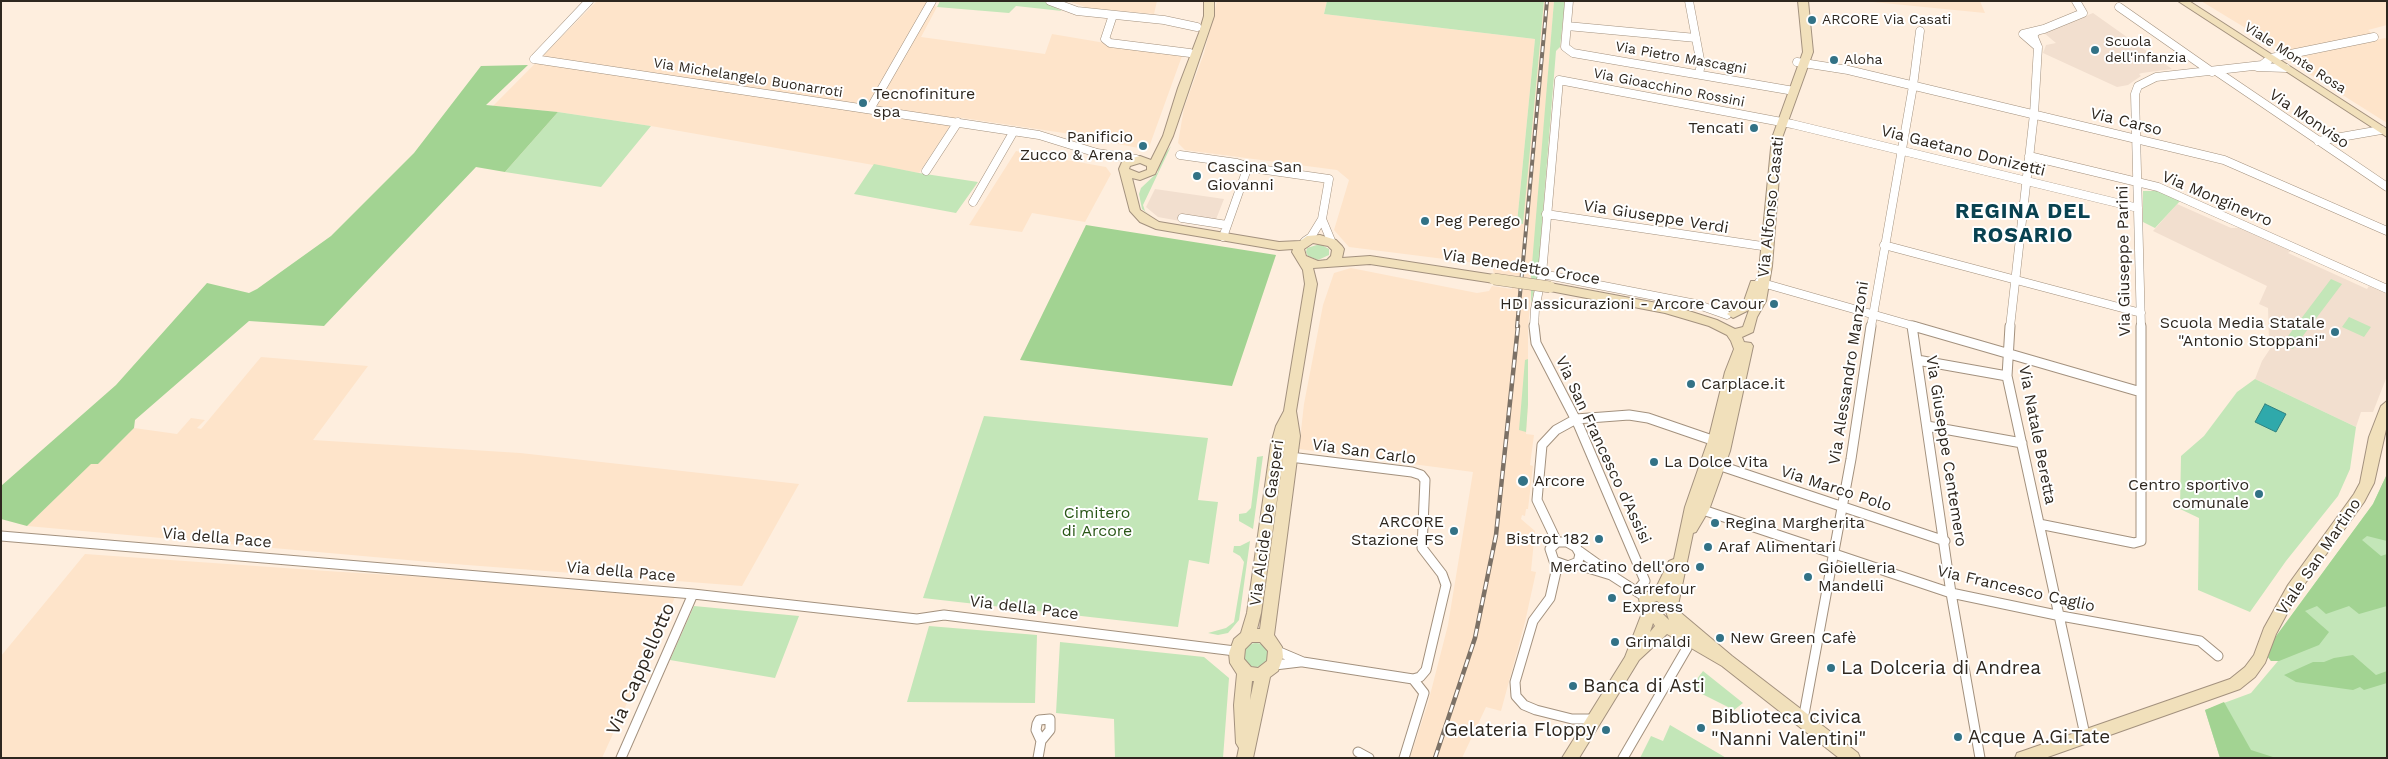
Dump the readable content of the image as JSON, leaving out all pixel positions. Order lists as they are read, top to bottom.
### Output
{
  "streets": {
    "street": [
      "Via Pietro Mascagni",
      "Viale Monte Rosa",
      "Via Michelangelo Buonarroti",
      "Via Gioacchino Rossini",
      "Via Monviso",
      "Via Carso",
      "Via Gaetano Donizetti",
      "Via Monginevro",
      "Via Alfonso Casati",
      "Via Giuseppe Verdi",
      "Via Giuseppe Parini",
      "Via Benedetto Croce",
      "Via Alessandro Manzoni",
      "Via Natale Beretta",
      "Via San Francesco d'Assisi",
      "Via Giuseppe Centemero",
      "Via San Carlo",
      "Via Marco Polo",
      "Via Alcide De Gasperi",
      "Via della Pace",
      "Viale San Martino",
      "Via Francesco Caglio",
      "Via Cappellotto"
    ]
  },
  "crossings": [
    ["Via Pietro Mascagni", "Via Alfonso Casati"],
    ["Viale Monte Rosa", "Via Giuseppe Parini"],
    ["Via Gioacchino Rossini", "Via Gaetano Donizetti"],
    ["Via Gioacchino Rossini", "Via Alfonso Casati"],
    ["Via Gioacchino Rossini", "Via San Francesco d'Assisi"],
    ["Via Monviso", "Via Giuseppe Parini"],
    ["Via Carso", "Via Alfonso Casati"],
    ["Via Carso", "Via Giuseppe Parini"],
    ["Via Carso", "Via Alessandro Manzoni"],
    ["Via Carso", "Via Natale Beretta"],
    ["Via Gaetano Donizetti", "Via Alfonso Casati"],
    ["Via Gaetano Donizetti", "Via Giuseppe Parini"],
    ["Via Gaetano Donizetti", "Via Alessandro Manzoni"],
    ["Via Gaetano Donizetti", "Via Natale Beretta"],
    ["Via Monginevro", "Via Giuseppe Parini"],
    ["Via Monginevro", "Via Natale Beretta"],
    ["Via Alfonso Casati", "Via Giuseppe Verdi"],
    ["Via Alfonso Casati", "Via Benedetto Croce"],
    ["Via Alfonso Casati", "Via San Francesco d'Assisi"],
    ["Via Alfonso Casati", "Via Marco Polo"],
    ["Via Alfonso Casati", "Via Francesco Caglio"],
    ["Via Giuseppe Verdi", "Via San Francesco d'Assisi"],
    ["Via Giuseppe Parini", "Via Natale Beretta"],
    ["Via Benedetto Croce", "Via Alcide De Gasperi"],
    ["Via Alessandro Manzoni", "Via Marco Polo"],
    ["Via Alessandro Manzoni", "Via Francesco Caglio"],
    ["Via Natale Beretta", "Viale San Martino"],
    ["Via Natale Beretta", "Via Francesco Caglio"],
    ["Via Giuseppe Centemero", "Via Marco Polo"],
    ["Via Giuseppe Centemero", "Via Francesco Caglio"],
    ["Via San Carlo", "Via Alcide De Gasperi"],
    ["Via Alcide De Gasperi", "Via della Pace"],
    ["Via della Pace", "Via Cappellotto"]
  ],
  "districts": ["REGINA DEL ROSARIO"],
  "parks": ["Cimitero di Arcore"],
  "places": [
    "ARCORE Via Casati",
    "Scuola dell'infanzia",
    "Aloha",
    "Tecnofiniture spa",
    "Tencati",
    "Panificio Zucco & Arena",
    "Cascina San Giovanni",
    "Peg Perego",
    "HDI assicurazioni - Arcore Cavour",
    "Scuola Media Statale \"Antonio Stoppani\"",
    "Carplace.it",
    "La Dolce Vita",
    "Arcore",
    "Centro sportivo comunale",
    "Regina Margherita",
    "ARCORE Stazione FS",
    "Bistrot 182",
    "Araf Alimentari",
    "Mercatino dell'oro",
    "Gioielleria Mandelli",
    "Carrefour Express",
    "New Green Cafè",
    "Grimaldi",
    "La Dolceria di Andrea",
    "Banca di Asti",
    "Biblioteca civica \"Nanni Valentini\"",
    "Gelateria Floppy",
    "Acque A.Gi.Tate"
  ]
}
